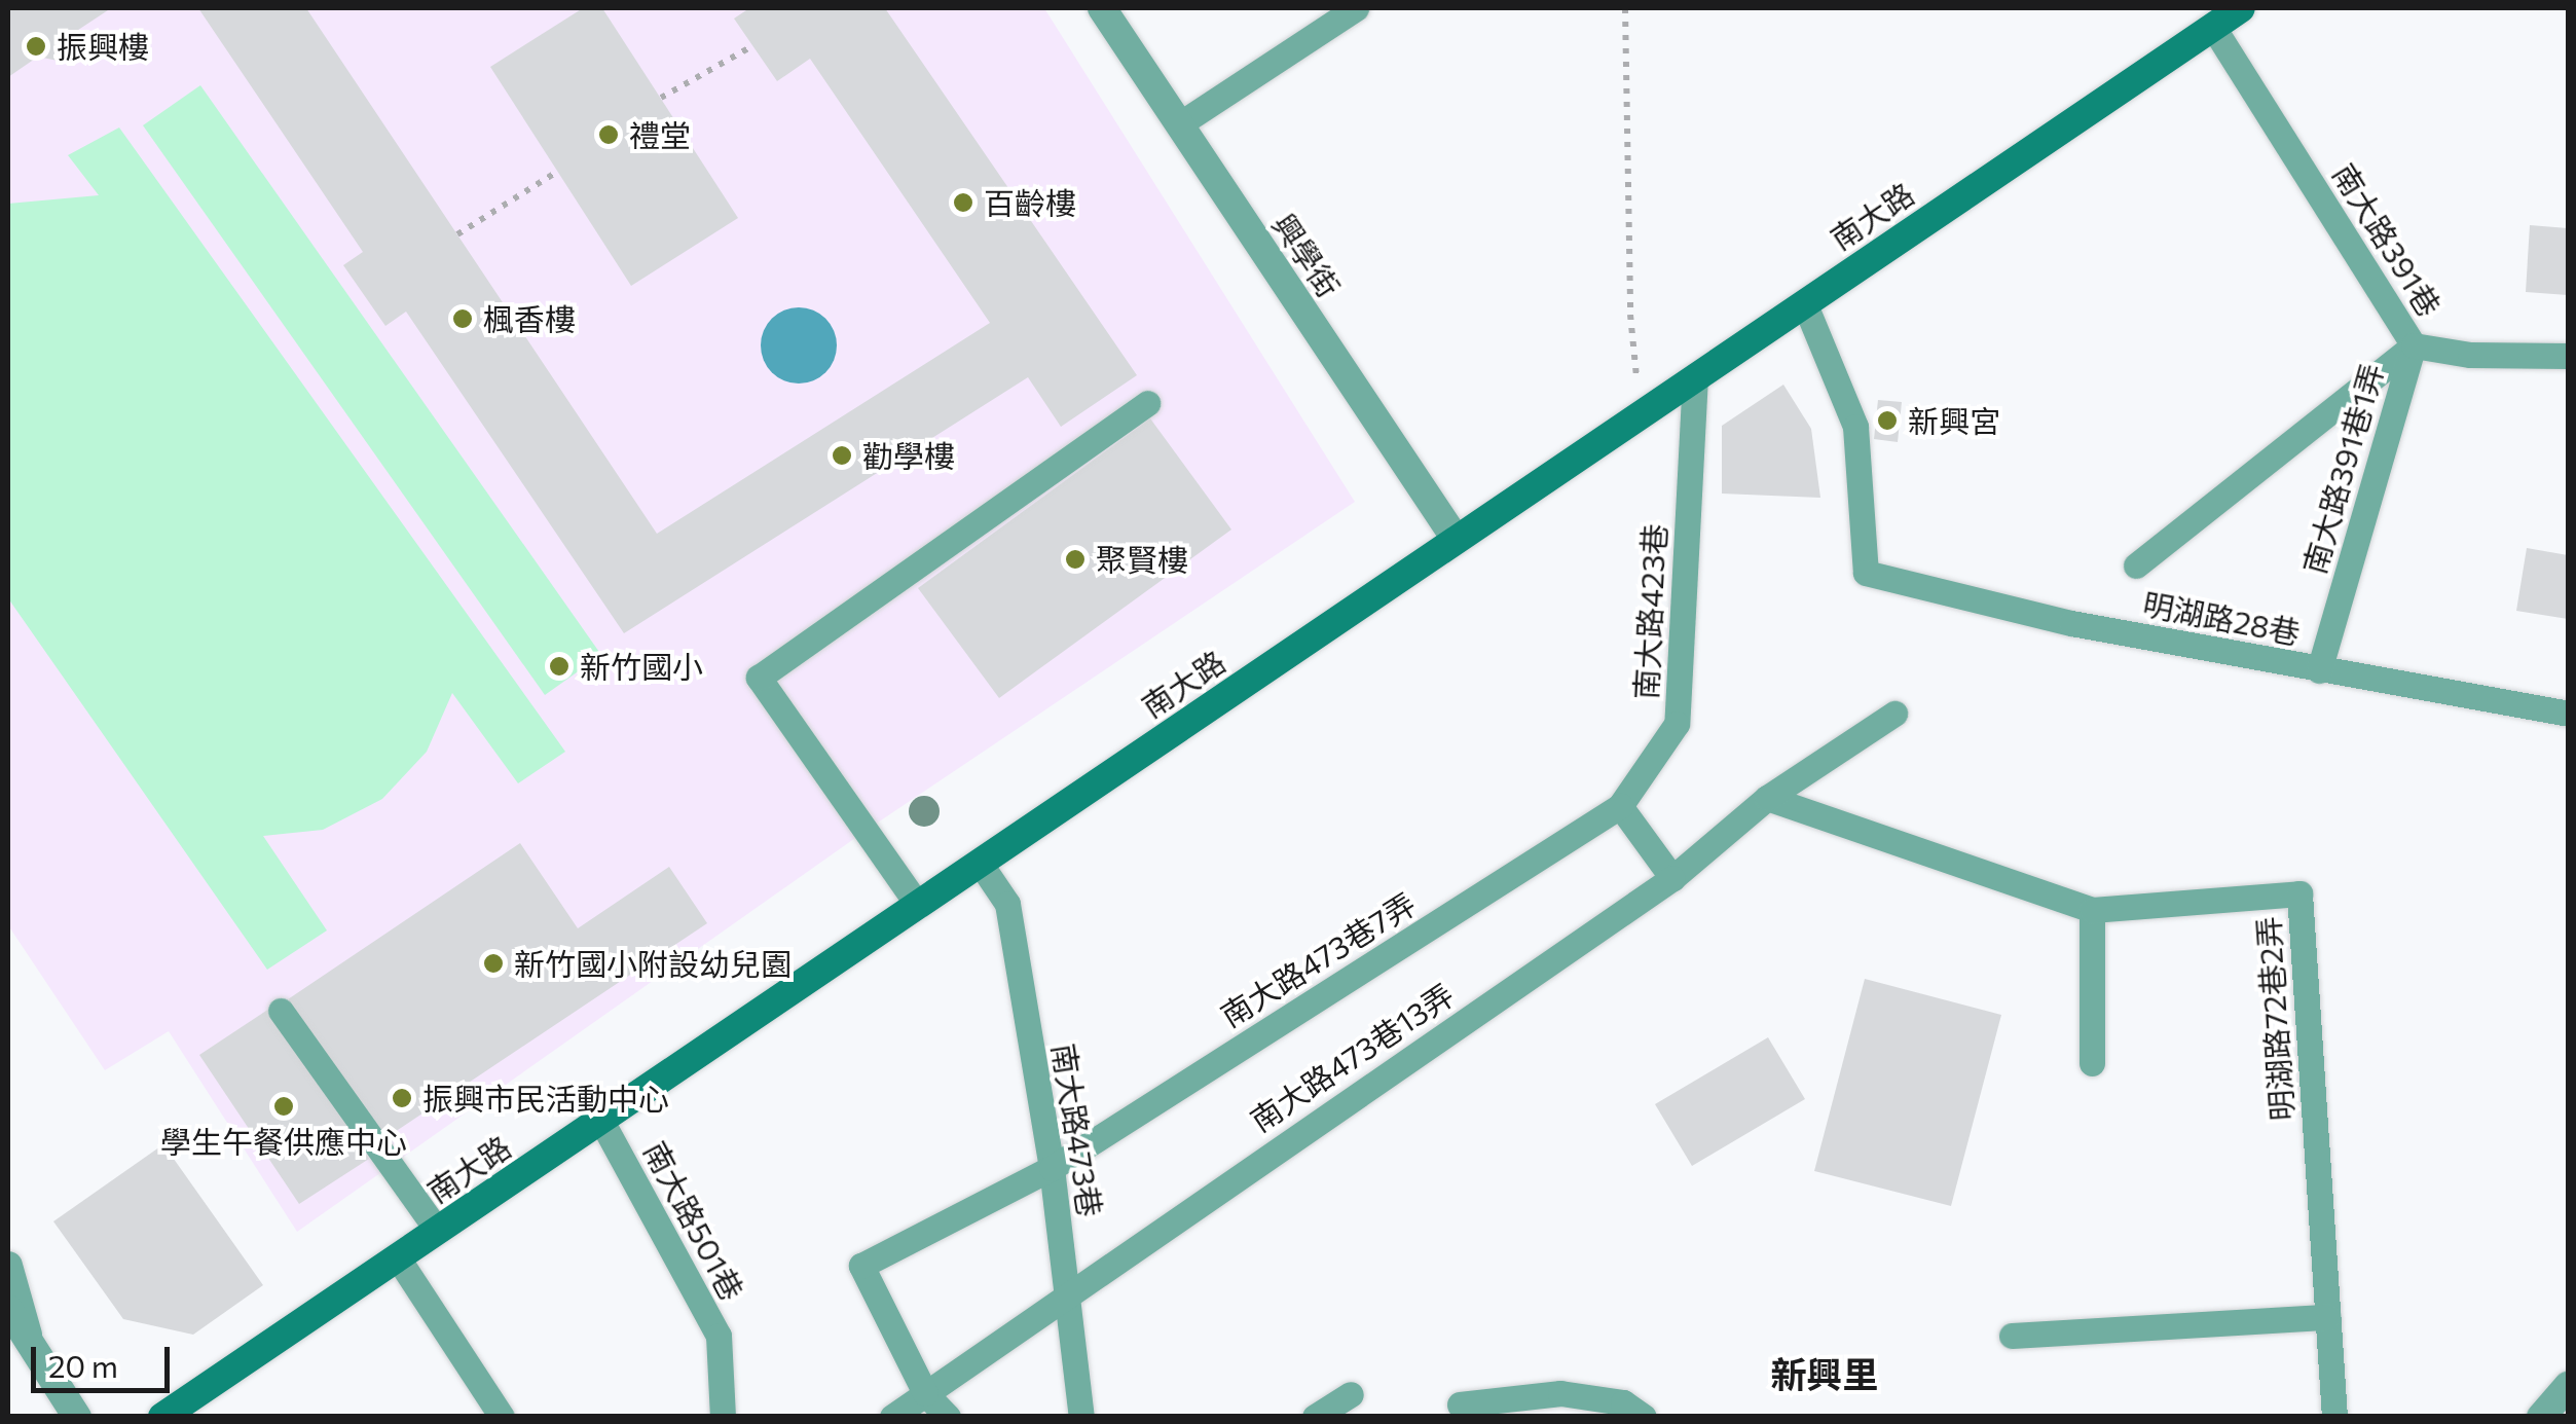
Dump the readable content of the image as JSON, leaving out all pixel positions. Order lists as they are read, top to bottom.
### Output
{
  "streets": {
    "main road": ["南大路"],
    "street": ["興學街"],
    "lane": [
      "南大路391巷",
      "南大路391巷1弄",
      "南大路423巷",
      "明湖路28巷",
      "南大路473巷7弄",
      "明湖路72巷2弄",
      "南大路473巷13弄",
      "南大路473巷",
      "南大路501巷"
    ]
  },
  "crossings": [
    ["南大路", "南大路391巷"],
    ["南大路", "興學街"],
    ["南大路", "南大路423巷"],
    ["南大路", "明湖路28巷"],
    ["南大路", "南大路473巷"],
    ["南大路", "南大路501巷"],
    ["南大路391巷", "南大路391巷1弄"],
    ["南大路391巷1弄", "明湖路28巷"],
    ["南大路423巷", "南大路473巷7弄"],
    ["南大路473巷7弄", "南大路473巷13弄"],
    ["南大路473巷7弄", "南大路473巷"],
    ["南大路473巷13弄", "南大路473巷"]
  ],
  "districts": ["新興里"],
  "places": [
    "振興樓",
    "禮堂",
    "百齡樓",
    "楓香樓",
    "新興宮",
    "勸學樓",
    "聚賢樓",
    "新竹國小",
    "新竹國小附設幼兒園",
    "振興市民活動中心",
    "學生午餐供應中心"
  ],
  "scale_bar": "20 m"
}
